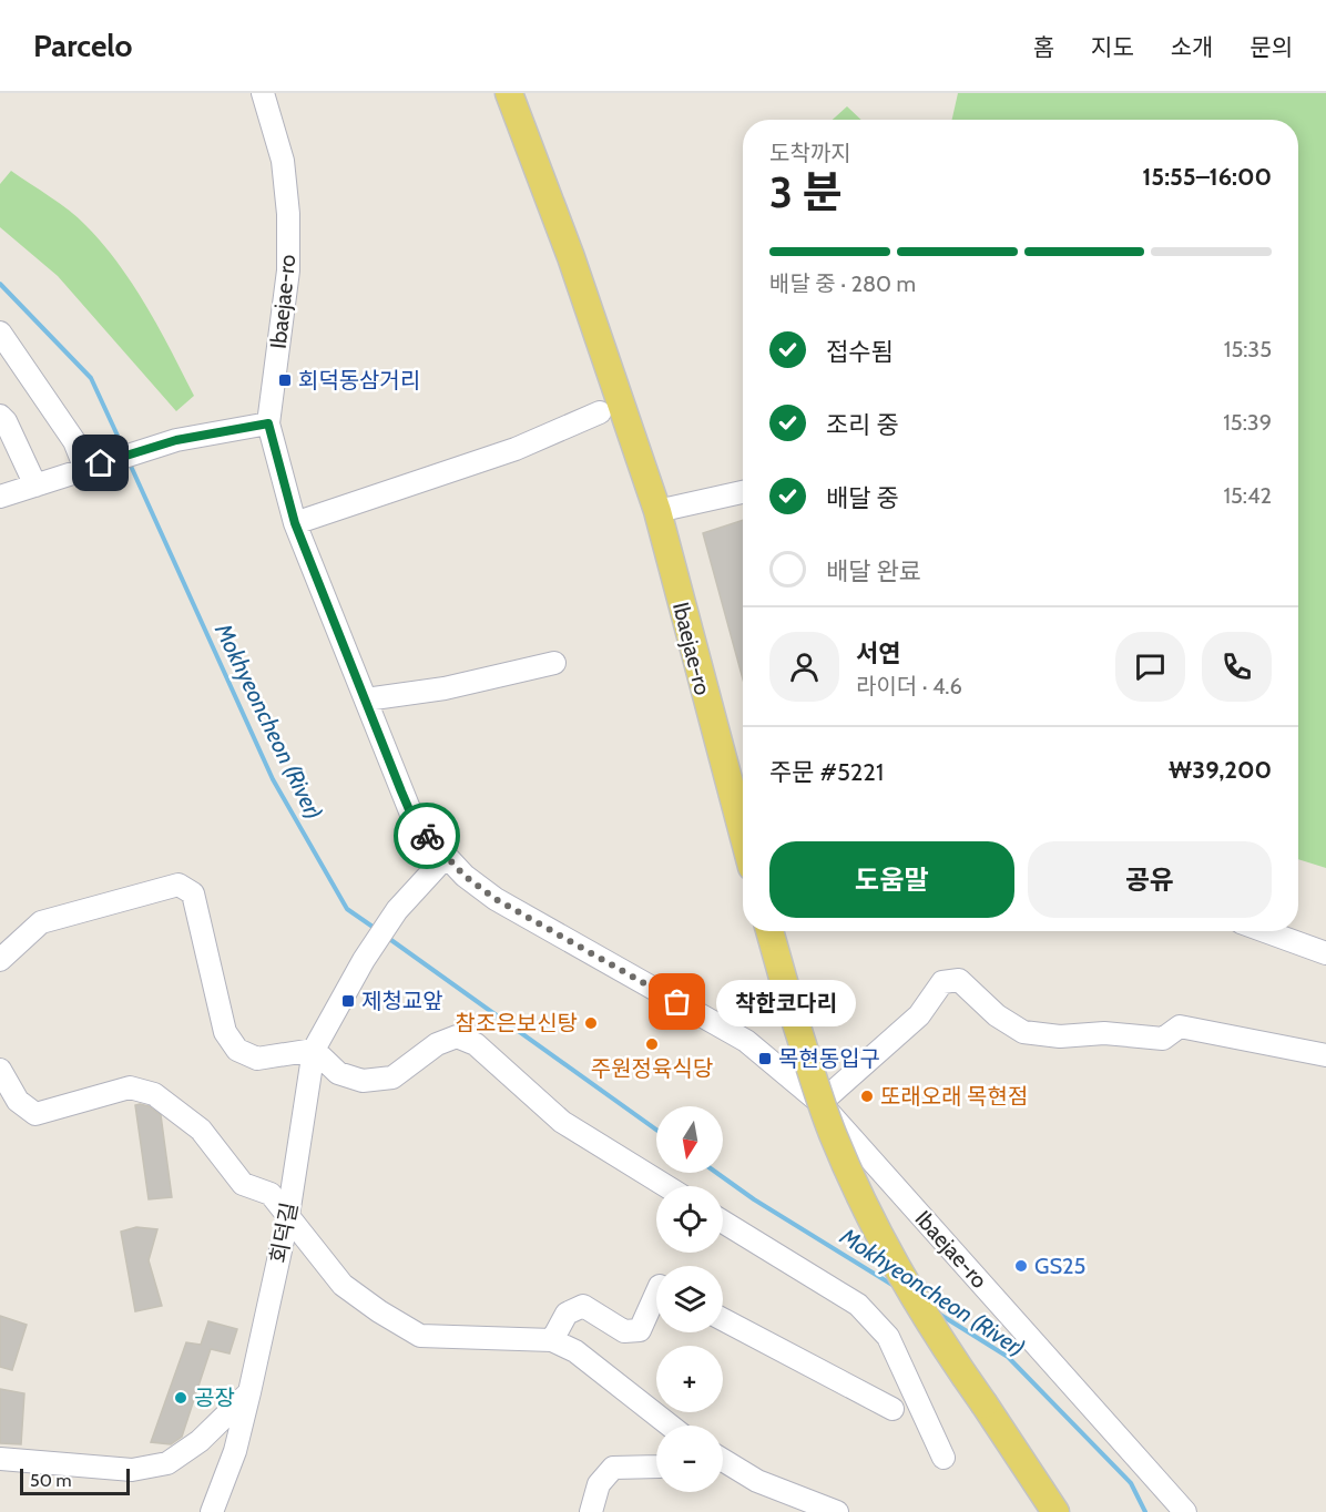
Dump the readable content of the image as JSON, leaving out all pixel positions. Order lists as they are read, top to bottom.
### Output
{
  "streets": {
    "main road": ["Ibaejae-ro"],
    "street": ["회덕길"]
  },
  "crossings": [
    ["Ibaejae-ro", "회덕길"]
  ],
  "water": ["Mokhyeoncheon (River)"],
  "places": {
    "transit": ["회덕동삼거리", "제청교앞", "목현동입구"],
    "other": [
      "착한코다리",
      "참조은보신탕",
      "주원정육식당",
      "또래오래 목현점",
      "GS25",
      "공장"
    ]
  },
  "scale_bar": "50 m",
  "north": "bottom",
  "page": {
    "header": "Parcelo",
    "nav": [
      "홈",
      "지도",
      "소개",
      "문의"
    ],
    "heading": ["3 분", "도착까지", "15:55–16:00"],
    "panel": [
      "서연",
      "라이더 · 4.6",
      "주문 #5221",
      "₩39,200"
    ],
    "bar": "배달 중 · 280 m",
    "list": [
      ["접수됨", "15:35"],
      ["조리 중", "15:39"],
      ["배달 중", "15:42"],
      "배달 완료"
    ],
    "buttons": ["도움말", "공유"],
    "bubble": "착한코다리",
    "map_buttons": ["+", "−"],
    "scale": "50 m"
  }
}
